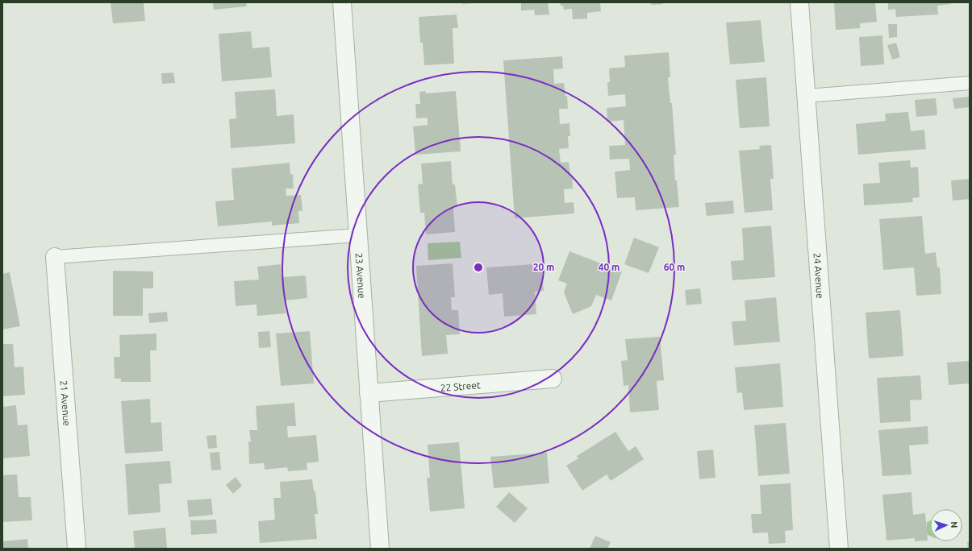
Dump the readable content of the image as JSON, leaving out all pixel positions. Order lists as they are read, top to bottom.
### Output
{
  "streets": {
    "street": [
      "23 Avenue",
      "24 Avenue",
      "22 Street",
      "21 Avenue"
    ]
  },
  "crossings": [
    ["23 Avenue", "22 Street"]
  ],
  "north": "right",
  "rings": ["20 m", "40 m", "60 m"]
}
